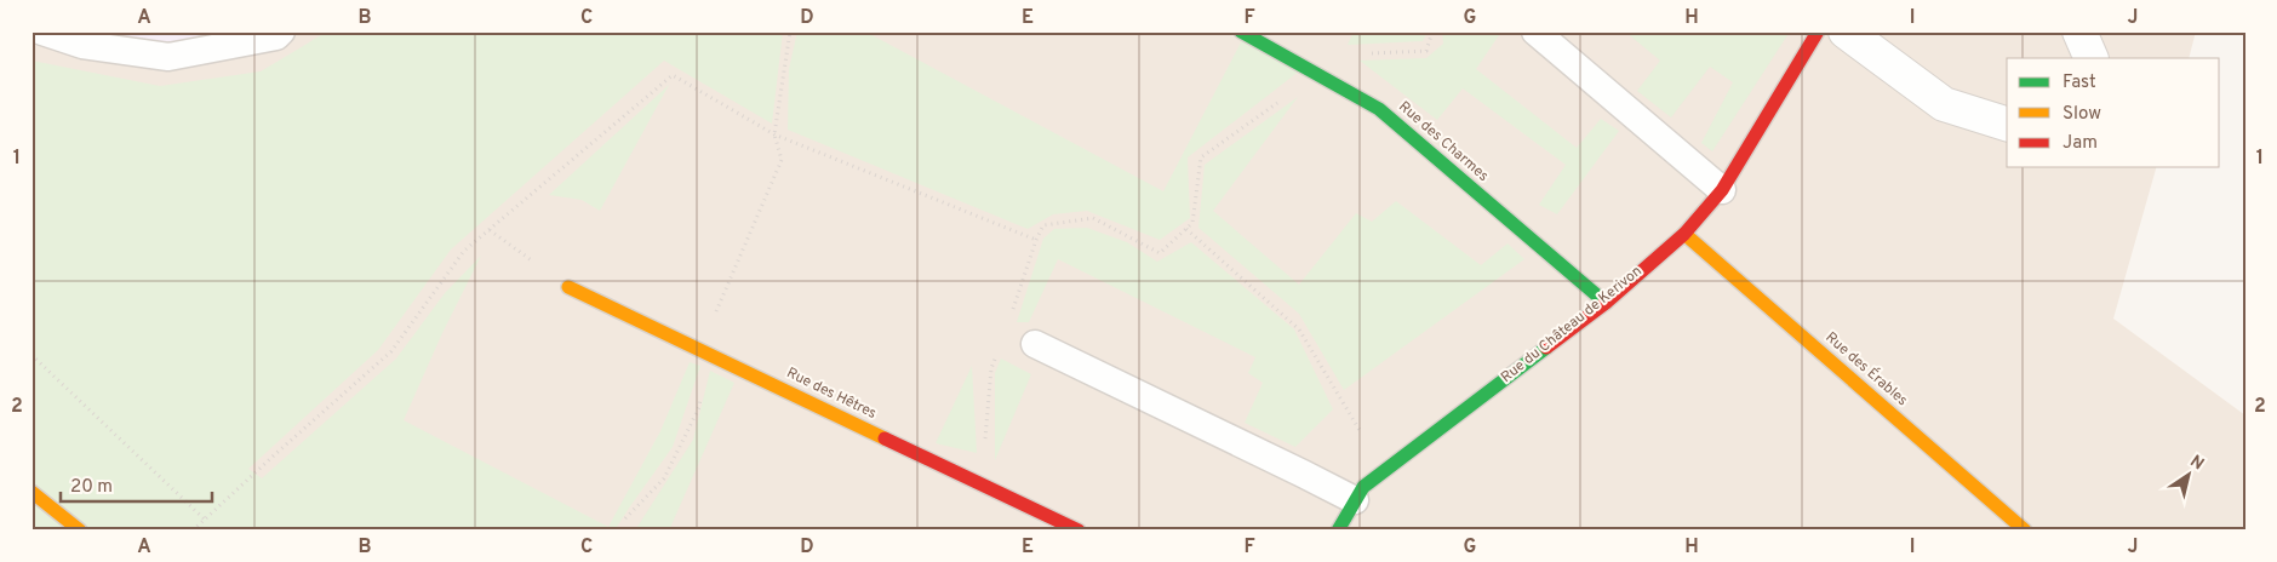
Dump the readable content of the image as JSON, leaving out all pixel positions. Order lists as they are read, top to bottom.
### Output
{
  "streets": {
    "street": [
      "Rue des Charmes",
      "Rue du Château de Kerivon",
      "Rue des Érables",
      "Rue des Hêtres"
    ]
  },
  "crossings": [
    ["Rue des Charmes", "Rue du Château de Kerivon"],
    ["Rue du Château de Kerivon", "Rue des Érables"]
  ],
  "legend": ["Fast", "Slow", "Jam"],
  "scale_bar": "20 m",
  "north": "top right",
  "grid": {
    "columns": [
      "A",
      "B",
      "C",
      "D",
      "E",
      "F",
      "G",
      "H",
      "I",
      "J"
    ],
    "rows": ["1", "2"]
  }
}
